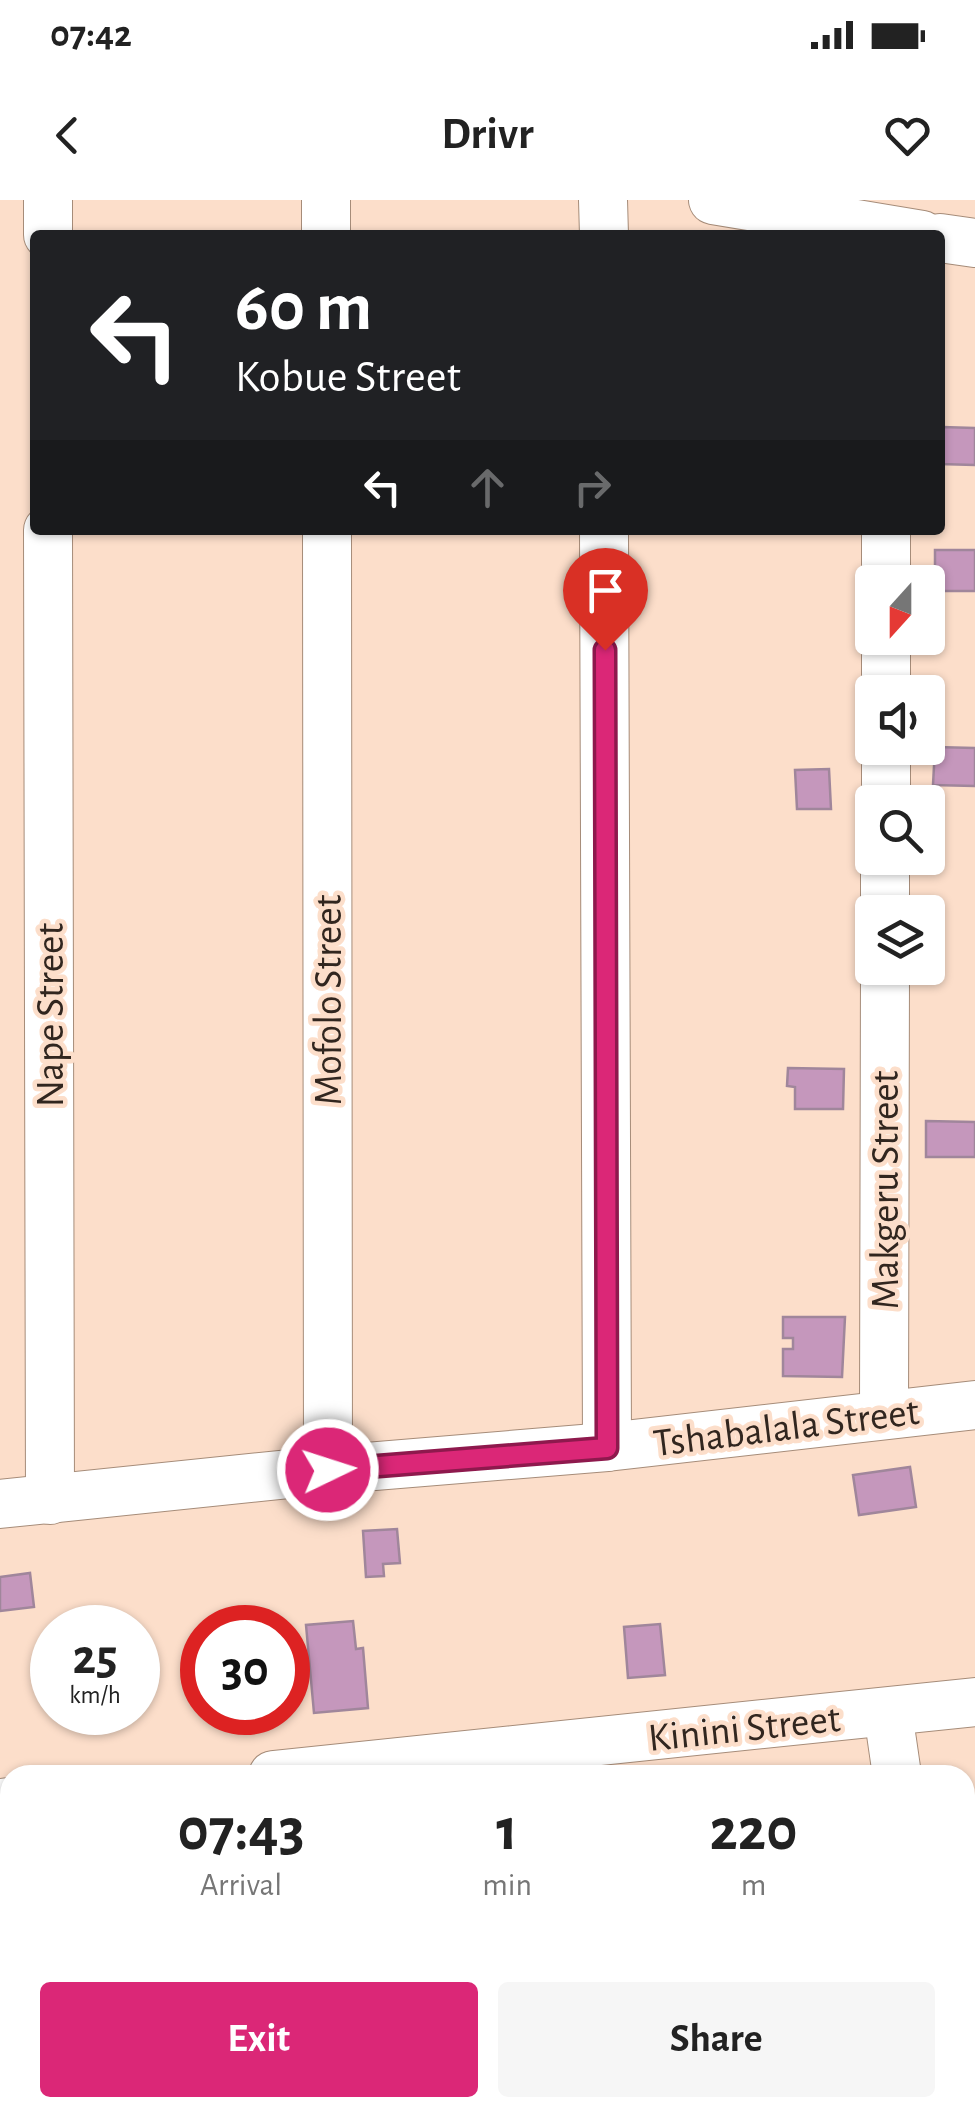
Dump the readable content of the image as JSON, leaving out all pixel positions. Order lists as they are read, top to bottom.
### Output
{
  "streets": {
    "street": [
      "Mofolo Street",
      "Nape Street",
      "Makgeru Street",
      "Tshabalala Street",
      "Kinini Street"
    ]
  },
  "crossings": [
    ["Mofolo Street", "Tshabalala Street"],
    ["Nape Street", "Tshabalala Street"],
    ["Makgeru Street", "Tshabalala Street"]
  ],
  "north": "bottom",
  "page": {
    "status": "07:42",
    "header": "Drivr",
    "turn": ["60 m", "Kobue Street"],
    "speed": "25 km/h",
    "limit": "30",
    "eta": [
      "07:43",
      "Arrival",
      "1",
      "min",
      "220",
      "m"
    ],
    "buttons": ["Exit", "Share"]
  }
}
